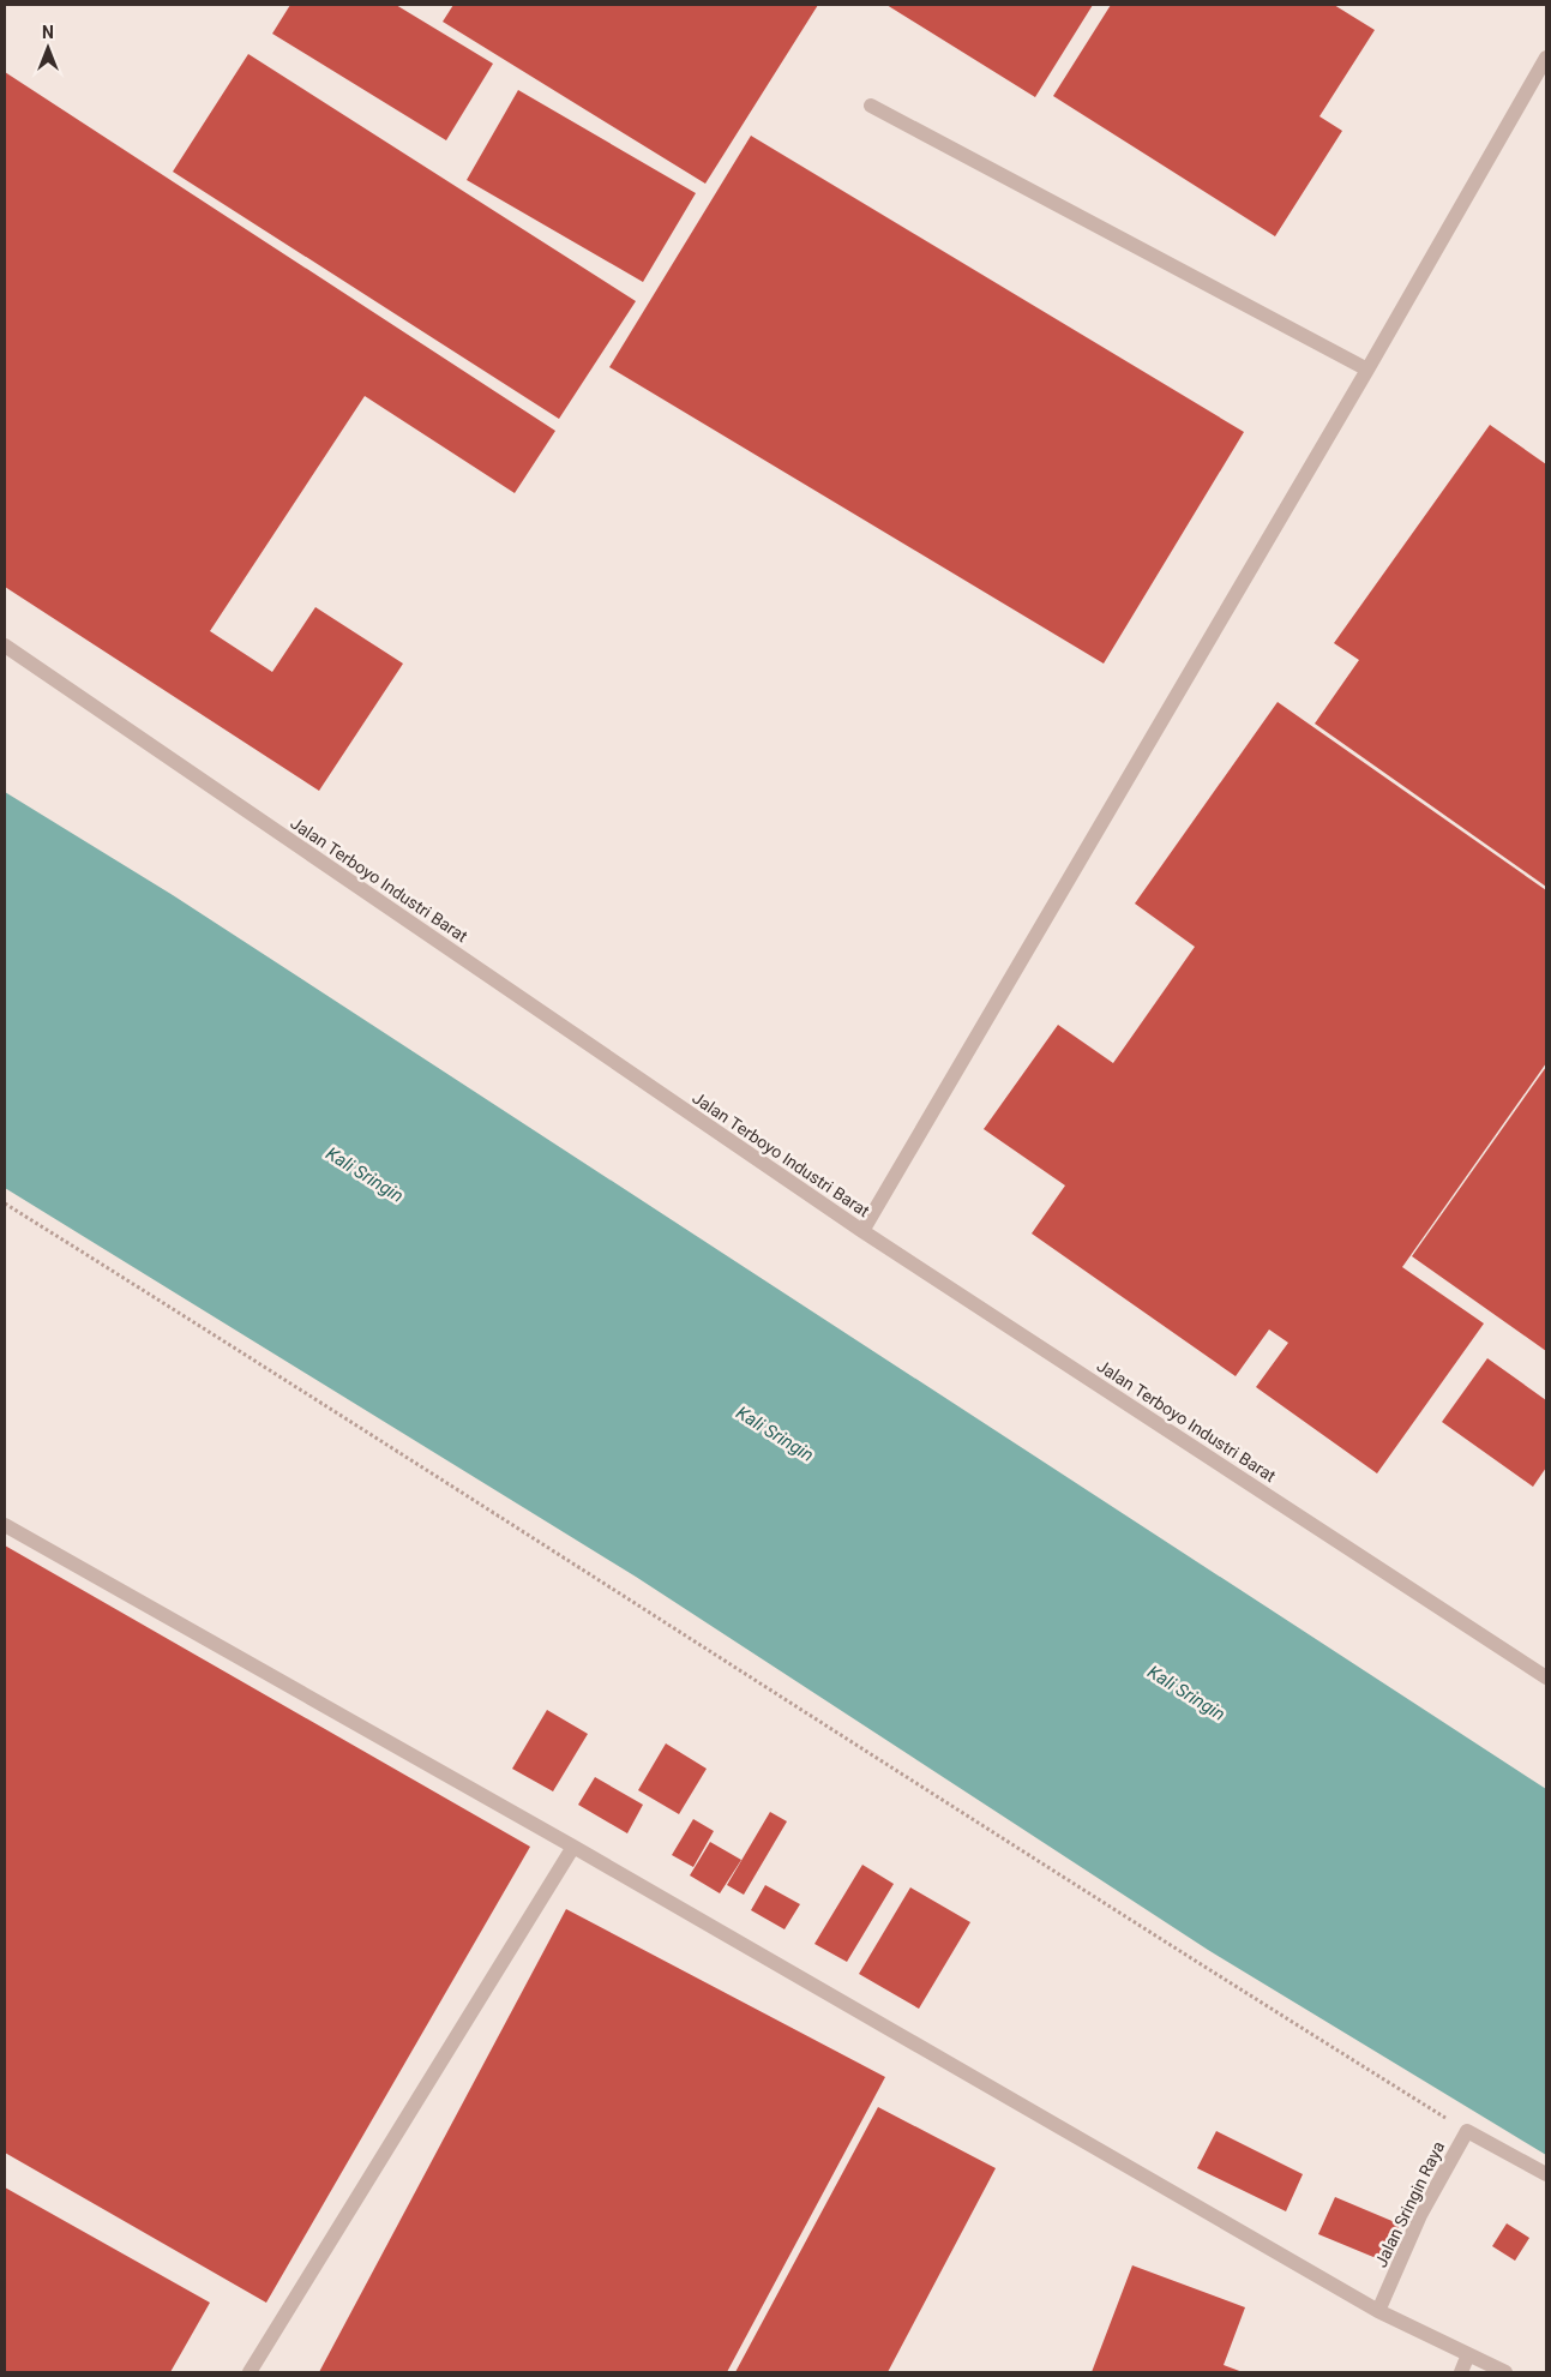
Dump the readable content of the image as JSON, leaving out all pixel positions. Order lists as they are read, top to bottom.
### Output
{
  "streets": {
    "lane": ["Jalan Terboyo Industri Barat", "Jalan Sringin Raya"]
  },
  "water": ["Kali Sringin"],
  "north": "top"
}
